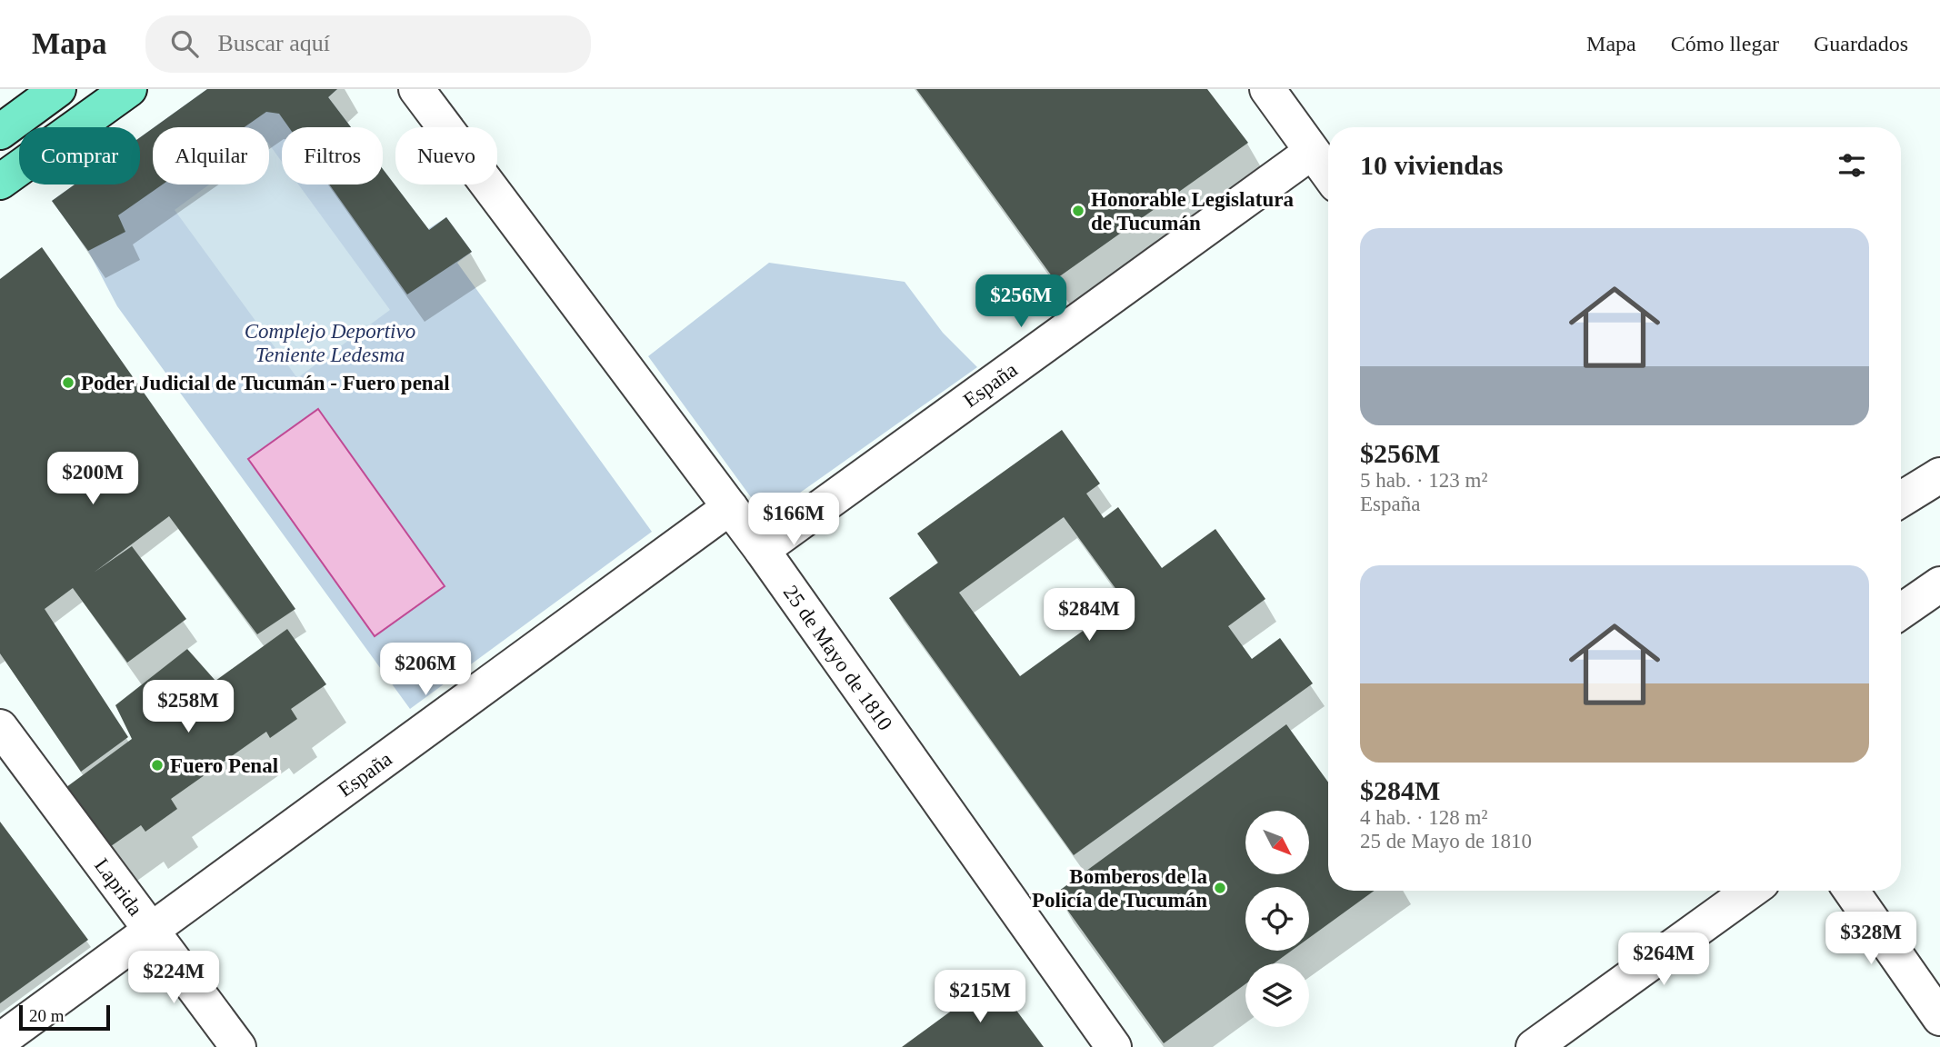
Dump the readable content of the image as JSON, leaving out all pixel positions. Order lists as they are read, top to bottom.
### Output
{
  "streets": {
    "street": ["España", "25 de Mayo de 1810", "Laprida"]
  },
  "crossings": [
    ["España", "25 de Mayo de 1810"],
    ["España", "Laprida"]
  ],
  "parks": ["Complejo Deportivo Teniente Ledesma"],
  "places": [
    "Honorable Legislatura de Tucumán",
    "Poder Judicial de Tucumán - Fuero penal",
    "Fuero Penal",
    "Bomberos de la Policía de Tucumán"
  ],
  "scale_bar": "20 m",
  "north": "bottom right",
  "page": {
    "header": "Mapa",
    "search": "Buscar aquí",
    "nav": ["Mapa", "Cómo llegar", "Guardados"],
    "chip": [
      "Comprar",
      "Alquilar",
      "Filtros",
      "Nuevo"
    ],
    "heading": "10 viviendas",
    "list": [
      {
        "name": "$256M",
        "note": "5 hab. · 123 m² · España"
      },
      {
        "name": "$284M",
        "note": "4 hab. · 128 m² · 25 de Mayo de 1810"
      }
    ],
    "price": [
      "$256M",
      "$200M",
      "$166M",
      "$284M",
      "$206M",
      "$258M",
      "$328M",
      "$264M",
      "$224M",
      "$215M"
    ],
    "scale": "20 m"
  }
}
